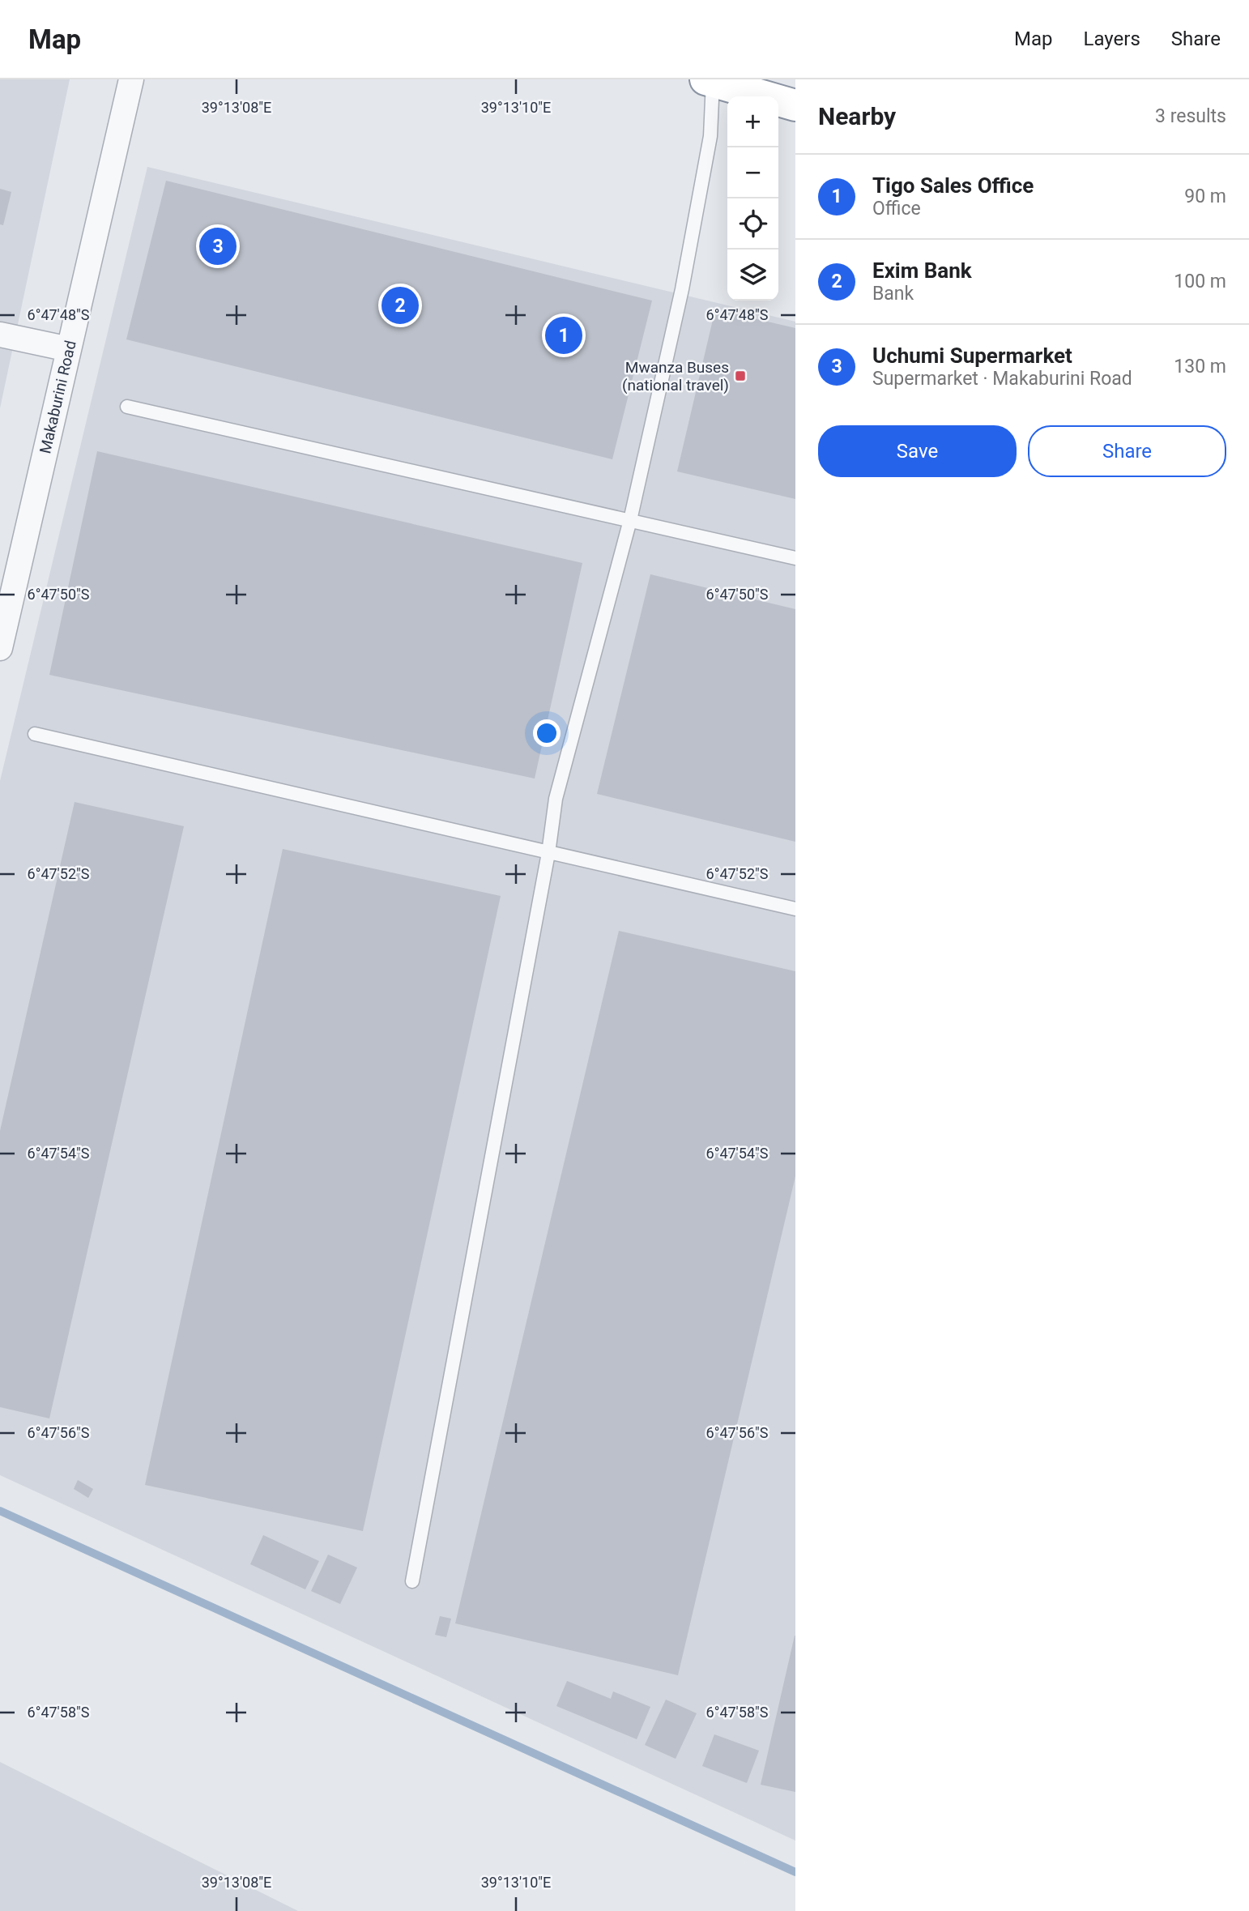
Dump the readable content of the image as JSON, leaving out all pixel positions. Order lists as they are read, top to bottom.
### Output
{
  "streets": {
    "street": ["Makaburini Road"]
  },
  "places": {
    "transit": ["Mwanza Buses (national travel)"]
  },
  "page": {
    "header": "Map",
    "nav": ["Map", "Layers", "Share"],
    "heading": ["Nearby", "3 results"],
    "map_buttons": ["+", "−"],
    "list": [
      {
        "mark": "1",
        "name": "Tigo Sales Office",
        "note": "Office",
        "value": "90 m"
      },
      {
        "mark": "2",
        "name": "Exim Bank",
        "note": "Bank",
        "value": "100 m"
      },
      {
        "mark": "3",
        "name": "Uchumi Supermarket",
        "note": "Supermarket · Makaburini Road",
        "value": "130 m"
      }
    ],
    "pins": ["3", "2", "1"],
    "buttons": ["Save", "Share"]
  },
  "coordinates": [
    "39°13'08\"E",
    "39°13'10\"E",
    "6°47'48\"S",
    "6°47'50\"S",
    "6°47'52\"S",
    "6°47'54\"S",
    "6°47'56\"S",
    "6°47'58\"S"
  ]
}
